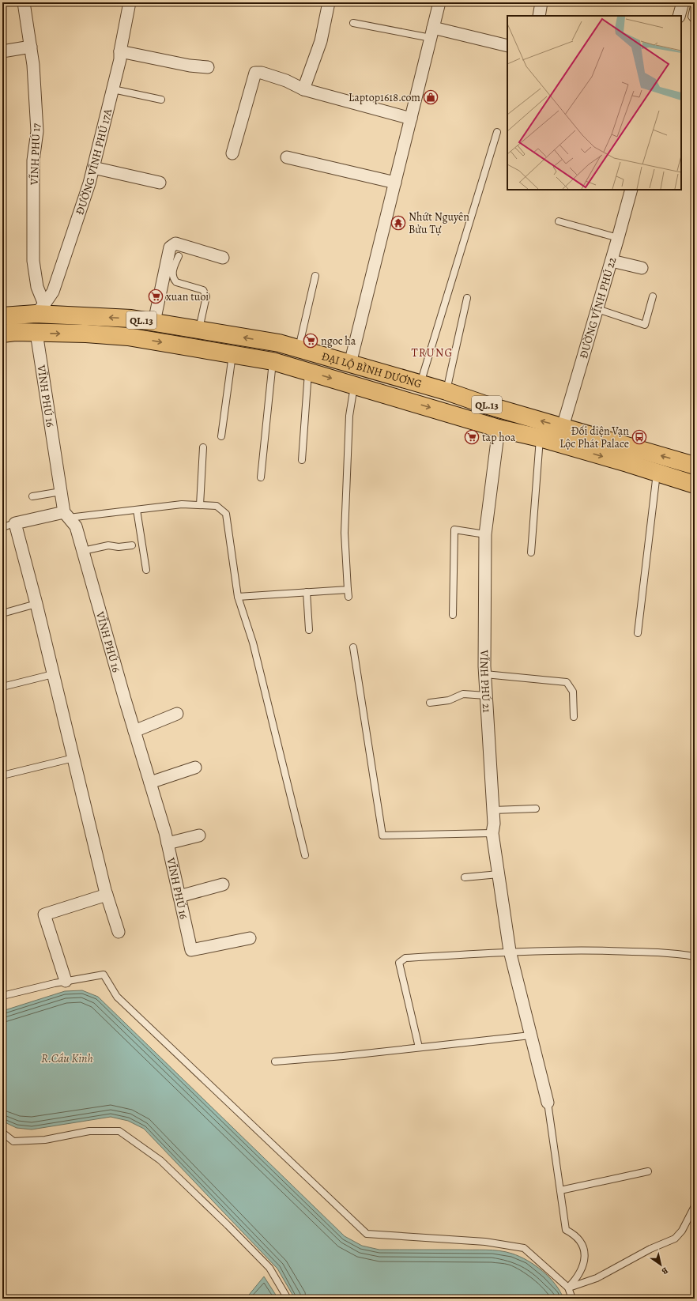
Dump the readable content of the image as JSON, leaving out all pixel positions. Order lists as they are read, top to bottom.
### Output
{
  "streets": {
    "highway": ["QL.13", "ĐẠI LỘ BÌNH DƯƠNG"],
    "street": [
      "VĨNH PHÚ 17",
      "ĐƯỜNG VĨNH PHÚ 17A",
      "ĐƯỜNG VĨNH PHÚ 22",
      "VĨNH PHÚ 16",
      "VĨNH PHÚ 21"
    ]
  },
  "crossings": [
    ["VĨNH PHÚ 17", "ĐƯỜNG VĨNH PHÚ 17A"],
    ["VĨNH PHÚ 17", "ĐẠI LỘ BÌNH DƯƠNG"],
    ["ĐƯỜNG VĨNH PHÚ 17A", "ĐẠI LỘ BÌNH DƯƠNG"],
    ["ĐƯỜNG VĨNH PHÚ 22", "ĐẠI LỘ BÌNH DƯƠNG"],
    ["ĐẠI LỘ BÌNH DƯƠNG", "VĨNH PHÚ 16"],
    ["ĐẠI LỘ BÌNH DƯƠNG", "VĨNH PHÚ 21"]
  ],
  "districts": ["TRUNG"],
  "water": ["R.Cầu Kinh"],
  "places": {
    "shop": ["Laptop1618.com"],
    "temple": ["Nhứt Nguyên Bửu Tự"],
    "supermarket": ["xuan tuoi", "ngoc ha", "tap hoa"],
    "bus stop": ["Đối diện Vạn Lộc Phát Palace"]
  },
  "north": "bottom right"
}
